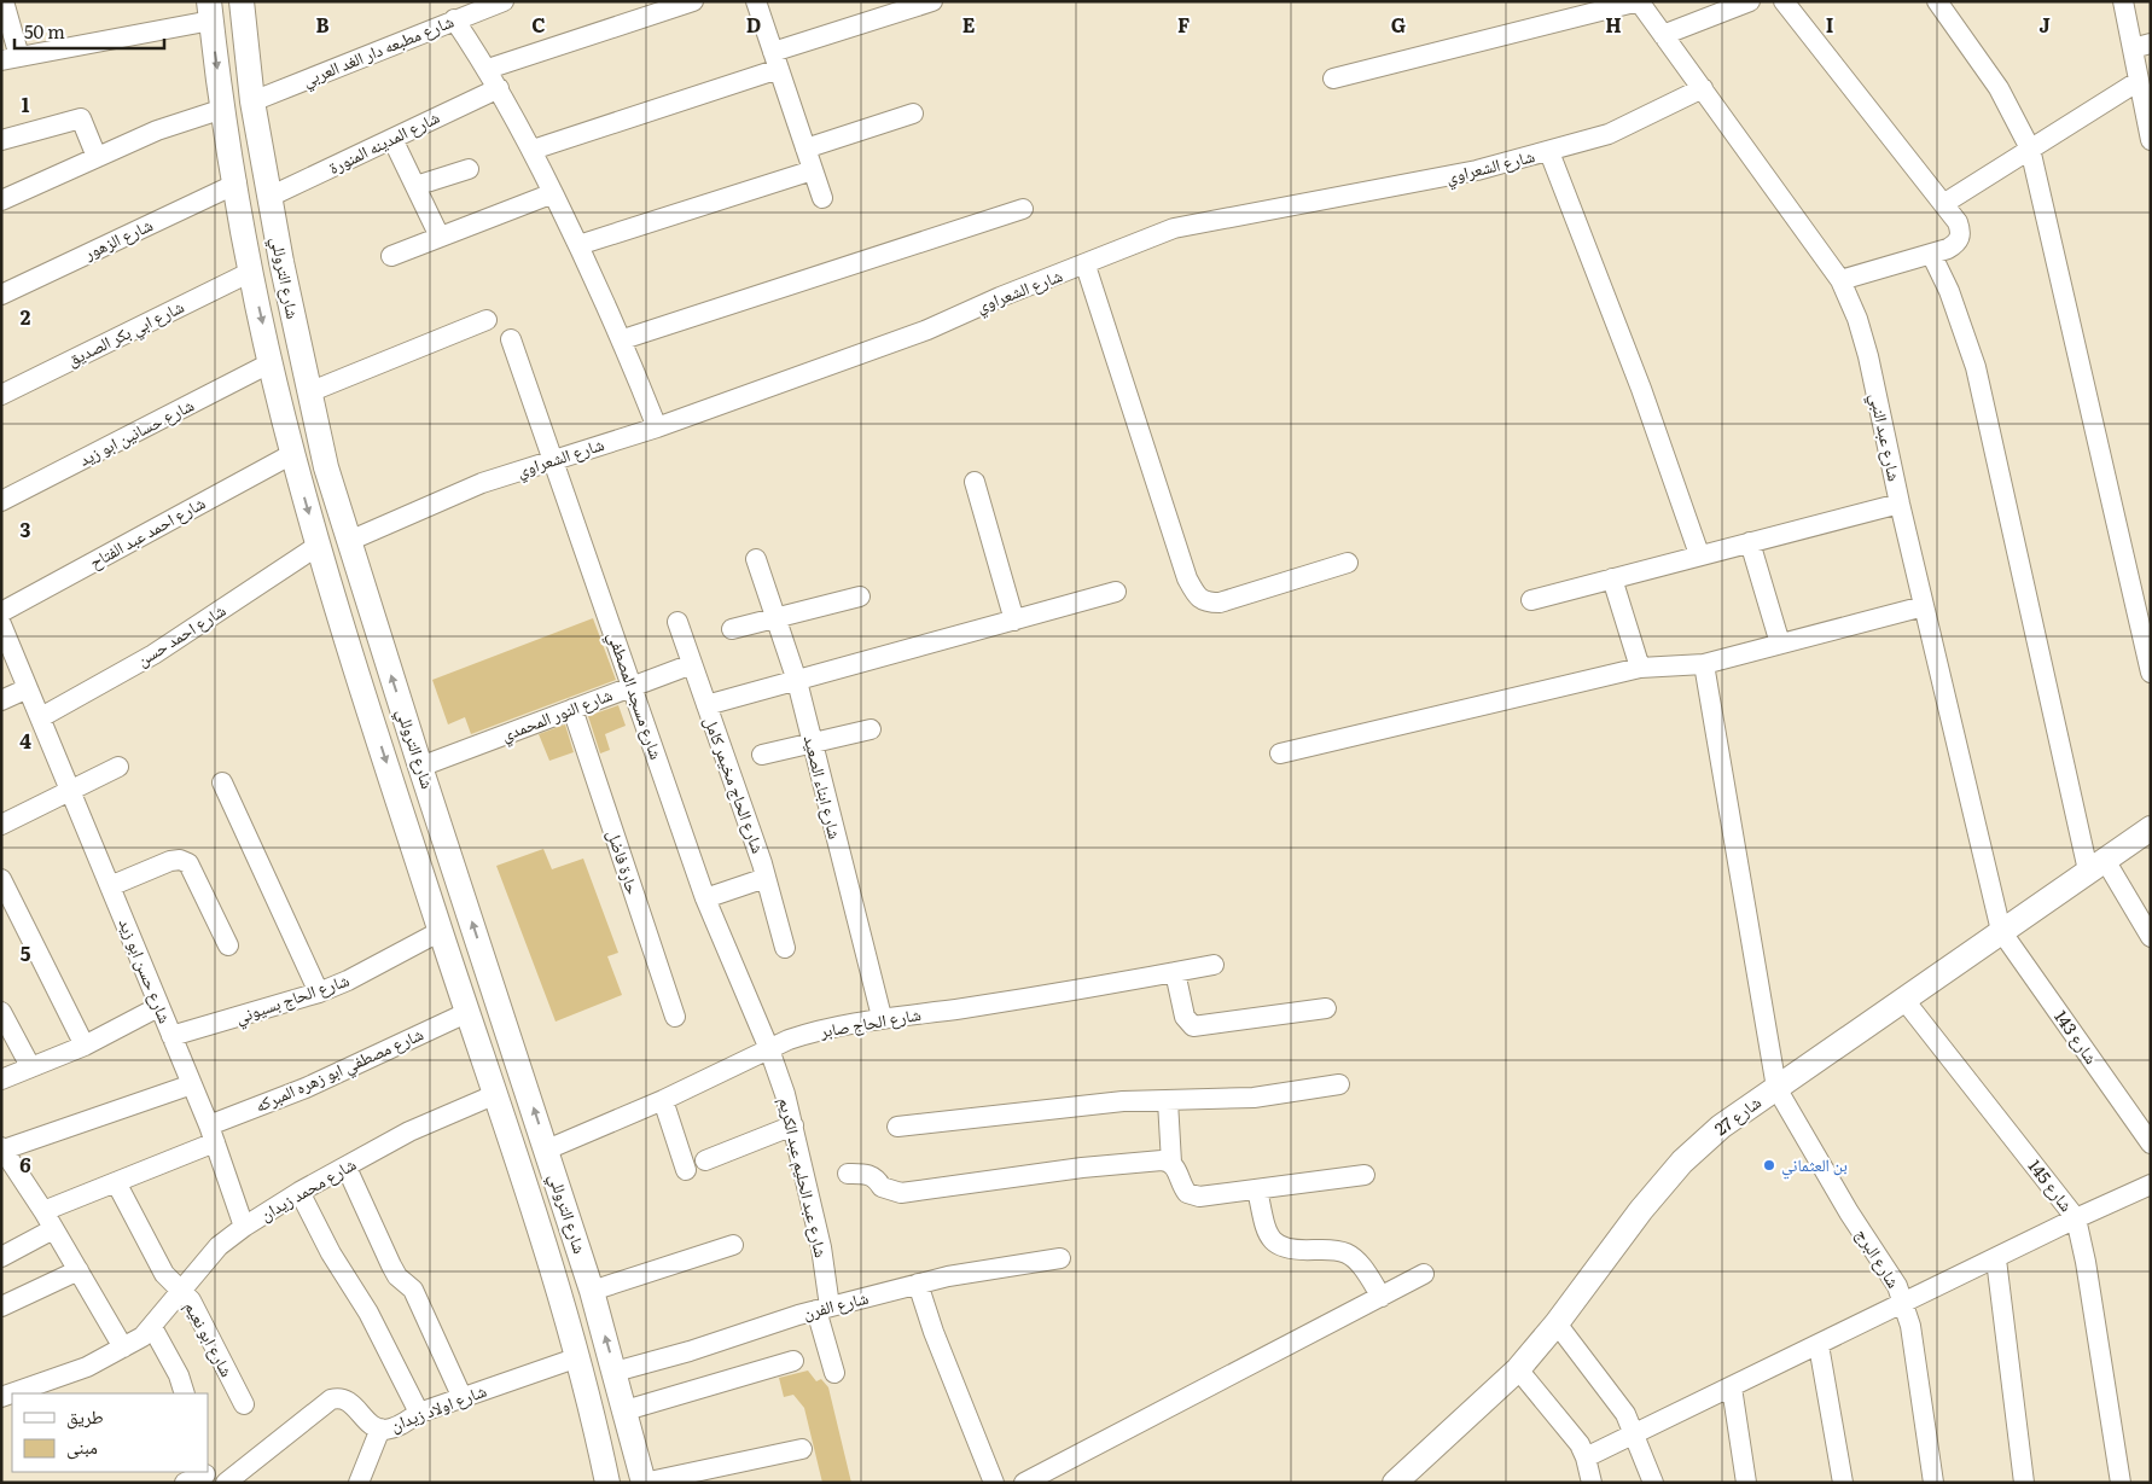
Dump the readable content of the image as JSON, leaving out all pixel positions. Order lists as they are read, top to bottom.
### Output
{
  "streets": {
    "street": [
      "شارع مطبعه دار الغد العربي",
      "شارع المدينه المنورة",
      "شارع الشعراوي",
      "شارع الزهور",
      "شارع التروللي",
      "شارع ابي بكر الصديق",
      "شارع حسانين ابو زيد",
      "شارع عبد النبي",
      "شارع احمد عبد الفتاح",
      "شارع احمد حسن",
      "شارع مسجد المصطفي",
      "شارع النور المحمدي",
      "شارع الحاج مخيمر كامل",
      "شارع ابناء الصعيد",
      "حارة فاضل",
      "شارع حسن ابو زيد",
      "شارع الحاج بسيوني",
      "شارع الحاج صابر",
      "شارع 143",
      "شارع مصطفي ابو زهره المبركه",
      "شارع 27",
      "شارع عبد الحليم عبد الكريم",
      "شارع 145",
      "شارع محمد زيدان",
      "شارع البرج",
      "شارع الفرن",
      "شارع ابو نعيم",
      "شارع اولاد زيدان"
    ]
  },
  "crossings": [
    ["شارع مطبعه دار الغد العربي", "شارع التروللي"],
    ["شارع المدينه المنورة", "شارع التروللي"],
    ["شارع الشعراوي", "شارع التروللي"],
    ["شارع الشعراوي", "شارع عبد النبي"],
    ["شارع الشعراوي", "شارع مسجد المصطفي"],
    ["شارع الزهور", "شارع التروللي"],
    ["شارع التروللي", "شارع ابي بكر الصديق"],
    ["شارع التروللي", "شارع حسانين ابو زيد"],
    ["شارع التروللي", "شارع احمد عبد الفتاح"],
    ["شارع التروللي", "شارع احمد حسن"],
    ["شارع التروللي", "شارع النور المحمدي"],
    ["شارع التروللي", "شارع الحاج بسيوني"],
    ["شارع التروللي", "شارع الحاج صابر"],
    ["شارع التروللي", "شارع مصطفي ابو زهره المبركه"],
    ["شارع التروللي", "شارع محمد زيدان"],
    ["شارع التروللي", "شارع الفرن"],
    ["شارع التروللي", "شارع اولاد زيدان"],
    ["شارع عبد النبي", "شارع 143"],
    ["شارع عبد النبي", "شارع 27"],
    ["شارع احمد حسن", "شارع حسن ابو زيد"],
    ["شارع مسجد المصطفي", "شارع النور المحمدي"],
    ["شارع مسجد المصطفي", "شارع الحاج صابر"],
    ["شارع مسجد المصطفي", "شارع عبد الحليم عبد الكريم"],
    ["شارع النور المحمدي", "شارع الحاج مخيمر كامل"],
    ["شارع النور المحمدي", "حارة فاضل"],
    ["شارع ابناء الصعيد", "شارع الحاج صابر"],
    ["شارع حسن ابو زيد", "شارع الحاج بسيوني"],
    ["شارع حسن ابو زيد", "شارع مصطفي ابو زهره المبركه"],
    ["شارع حسن ابو زيد", "شارع محمد زيدان"],
    ["شارع الحاج صابر", "شارع عبد الحليم عبد الكريم"],
    ["شارع 143", "شارع 27"],
    ["شارع مصطفي ابو زهره المبركه", "شارع ابو نعيم"],
    ["شارع 27", "شارع 145"],
    ["شارع 27", "شارع البرج"],
    ["شارع عبد الحليم عبد الكريم", "شارع الفرن"],
    ["شارع محمد زيدان", "شارع ابو نعيم"]
  ],
  "places": ["بن العثماني"],
  "legend": ["طريق", "مبنى"],
  "scale_bar": "50 m",
  "grid": {
    "columns": [
      "B",
      "C",
      "D",
      "E",
      "F",
      "G",
      "H",
      "I",
      "J"
    ],
    "rows": [
      "1",
      "2",
      "3",
      "4",
      "5",
      "6"
    ]
  }
}
